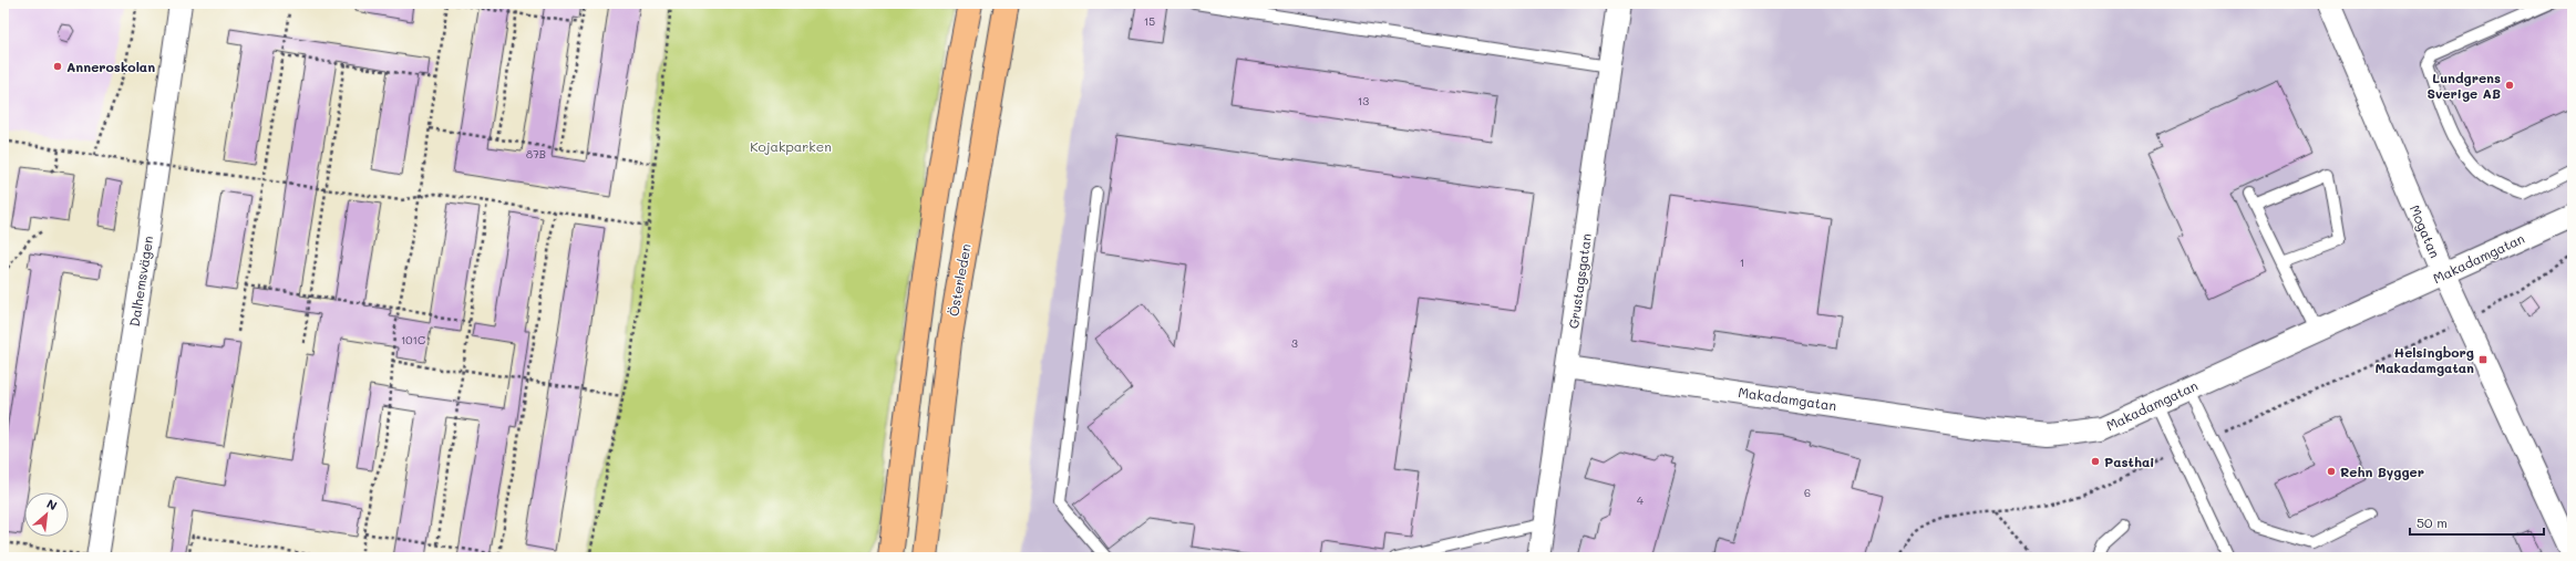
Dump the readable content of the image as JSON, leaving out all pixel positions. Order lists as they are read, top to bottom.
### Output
{
  "streets": {
    "main road": ["Österleden"],
    "street": [
      "Mogatan",
      "Makadamgatan",
      "Dalhemsvägen",
      "Grustagsgatan"
    ]
  },
  "crossings": [
    ["Mogatan", "Makadamgatan"],
    ["Makadamgatan", "Grustagsgatan"]
  ],
  "parks": ["Kojakparken"],
  "places": {
    "other": [
      "Anneroskolan",
      "Lundgrens Sverige AB",
      "Pasthai",
      "Rehn Bygger"
    ],
    "transit": ["Helsingborg Makadamgatan"]
  },
  "house_numbers": [
    "15",
    "13",
    "87B",
    "1",
    "101C",
    "3",
    "6",
    "4"
  ],
  "scale_bar": "50 m",
  "north": "top right"
}
